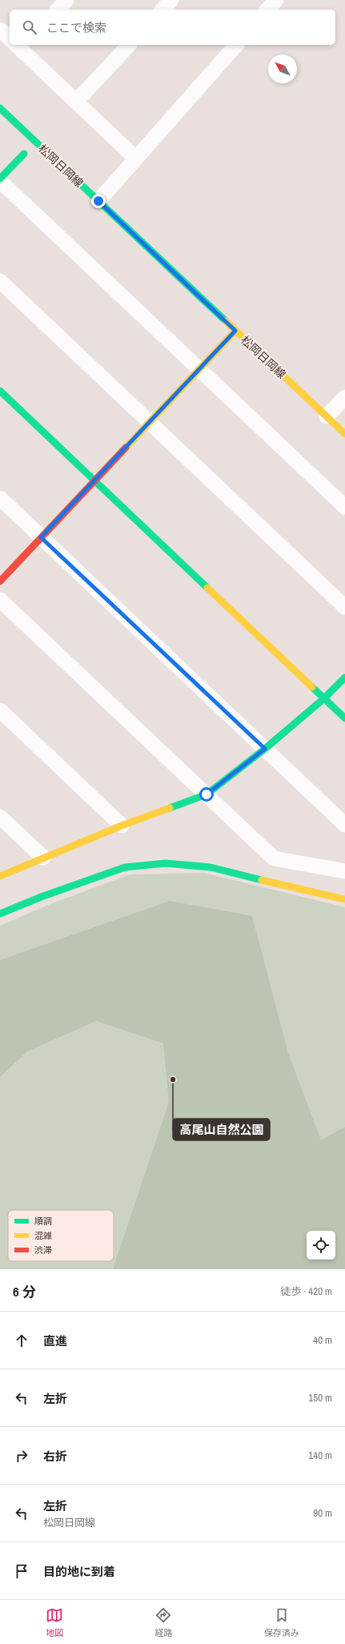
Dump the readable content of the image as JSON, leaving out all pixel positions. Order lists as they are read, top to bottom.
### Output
{
  "streets": {
    "street": ["松岡日岡線"]
  },
  "places": ["高尾山自然公園"],
  "legend": ["順調", "混雑", "渋滞"],
  "north": "top left",
  "page": {
    "search": "ここで検索",
    "heading": ["6 分", "徒歩 · 420 m"],
    "list": [
      ["直進", "40 m"],
      ["左折", "150 m"],
      ["右折", "140 m"],
      ["左折", "松岡日岡線", "90 m"],
      "目的地に到着"
    ],
    "nav": ["地図", "経路", "保存済み"]
  }
}
